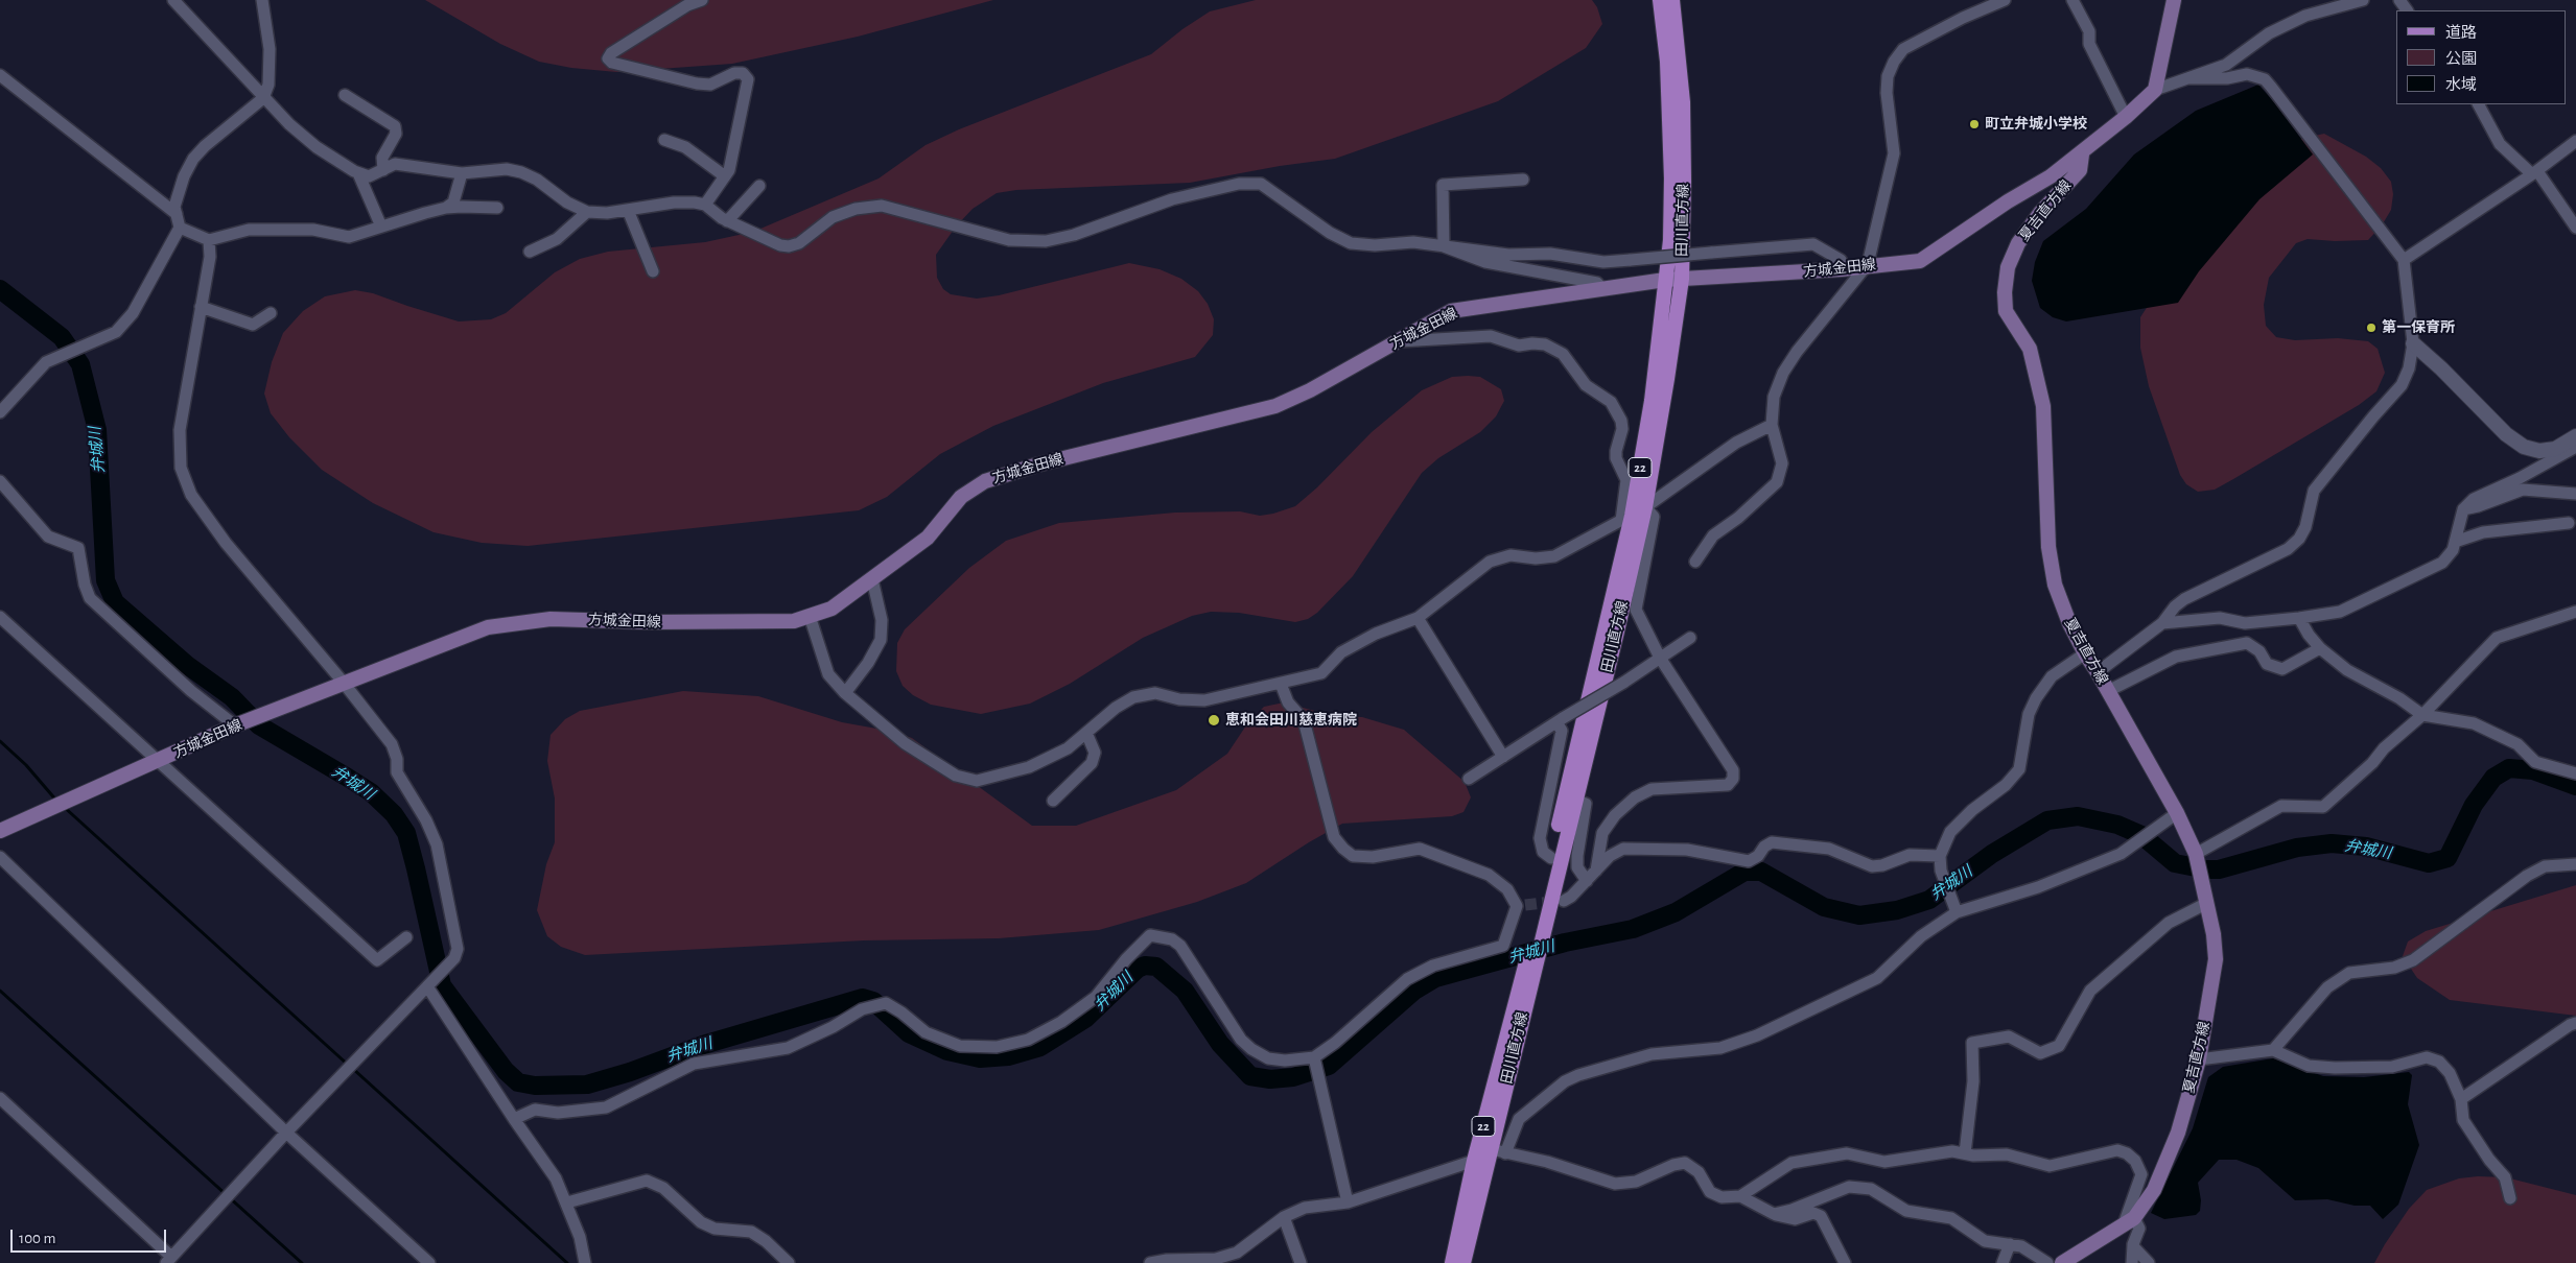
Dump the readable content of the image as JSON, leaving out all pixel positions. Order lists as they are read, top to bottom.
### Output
{
  "streets": {
    "main road": [
      "夏吉直方線",
      "田川直方線",
      "方城金田線",
      "22"
    ]
  },
  "crossings": [
    ["夏吉直方線", "方城金田線"],
    ["田川直方線", "方城金田線"]
  ],
  "water": ["弁城川"],
  "places": ["町立弁城小学校", "第一保育所", "恵和会田川慈恵病院"],
  "legend": ["道路", "公園", "水域"],
  "scale_bar": "100 m"
}
